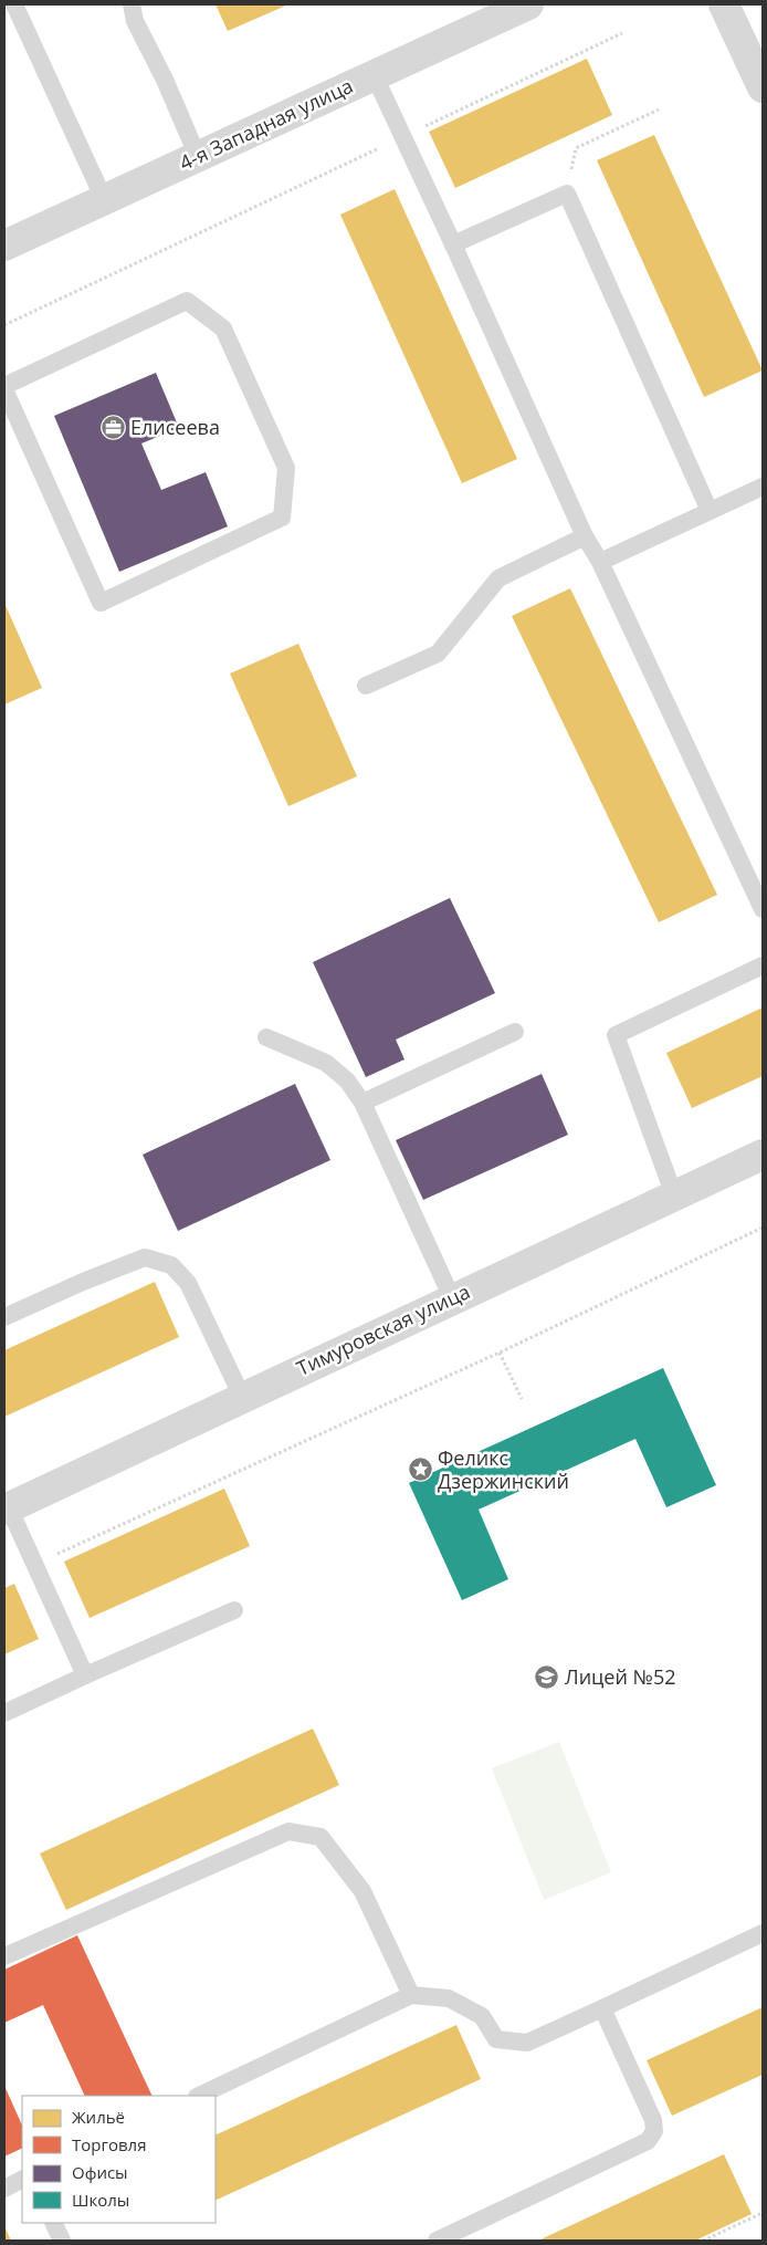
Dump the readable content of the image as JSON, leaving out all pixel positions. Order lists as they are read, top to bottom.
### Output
{
  "streets": {
    "street": ["4-я Западная улица", "Тимуровская улица"]
  },
  "places": {
    "office": ["Елисеева"],
    "place": ["Феликс Дзержинский"],
    "school or university": ["Лицей №52"]
  },
  "legend": [
    "Жильё",
    "Торговля",
    "Офисы",
    "Школы"
  ]
}
